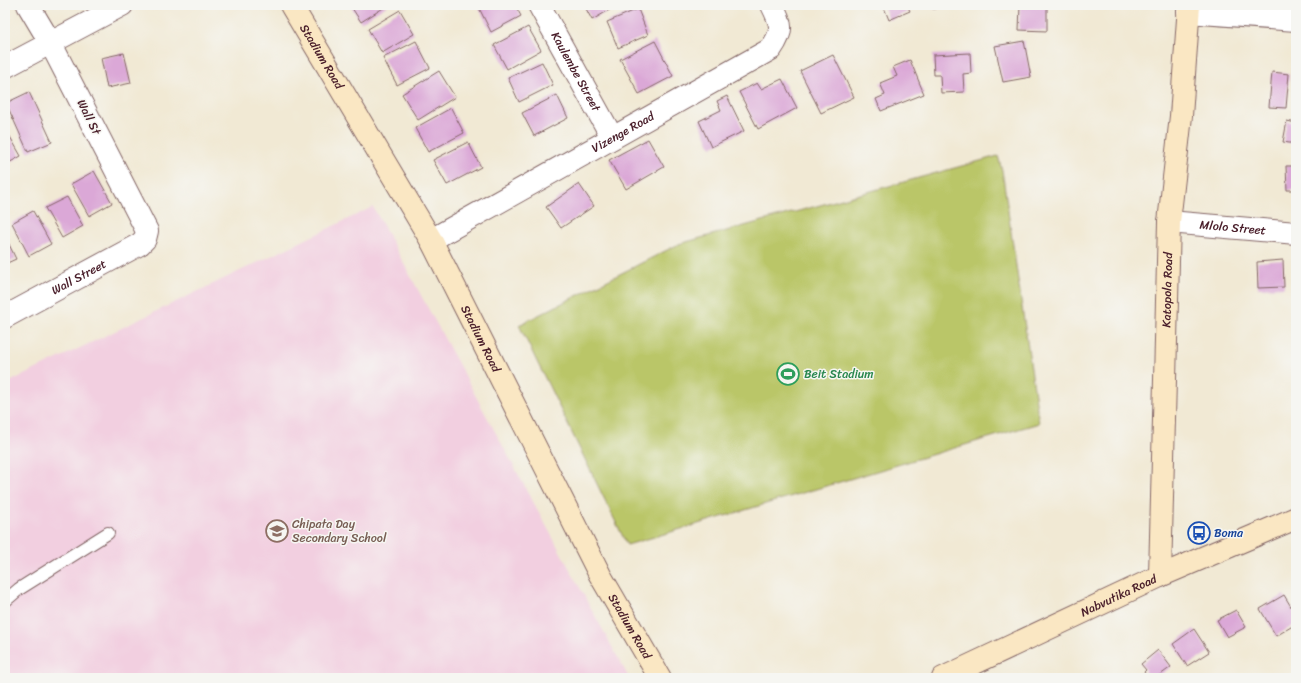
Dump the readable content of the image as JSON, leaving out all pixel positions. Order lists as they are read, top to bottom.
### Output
{
  "streets": {
    "street": [
      "Stadium Road",
      "Kaulembe Street",
      "Wall St",
      "Vizenge Road",
      "Mlolo Street",
      "Wall Street",
      "Katopola Road",
      "Nabvutika Road"
    ]
  },
  "crossings": [
    ["Stadium Road", "Vizenge Road"],
    ["Kaulembe Street", "Vizenge Road"],
    ["Wall St", "Wall Street"],
    ["Mlolo Street", "Katopola Road"],
    ["Katopola Road", "Nabvutika Road"]
  ],
  "places": {
    "sports": ["Beit Stadium"],
    "school or university": ["Chipata Day Secondary School"],
    "bus stop": ["Boma"]
  }
}
